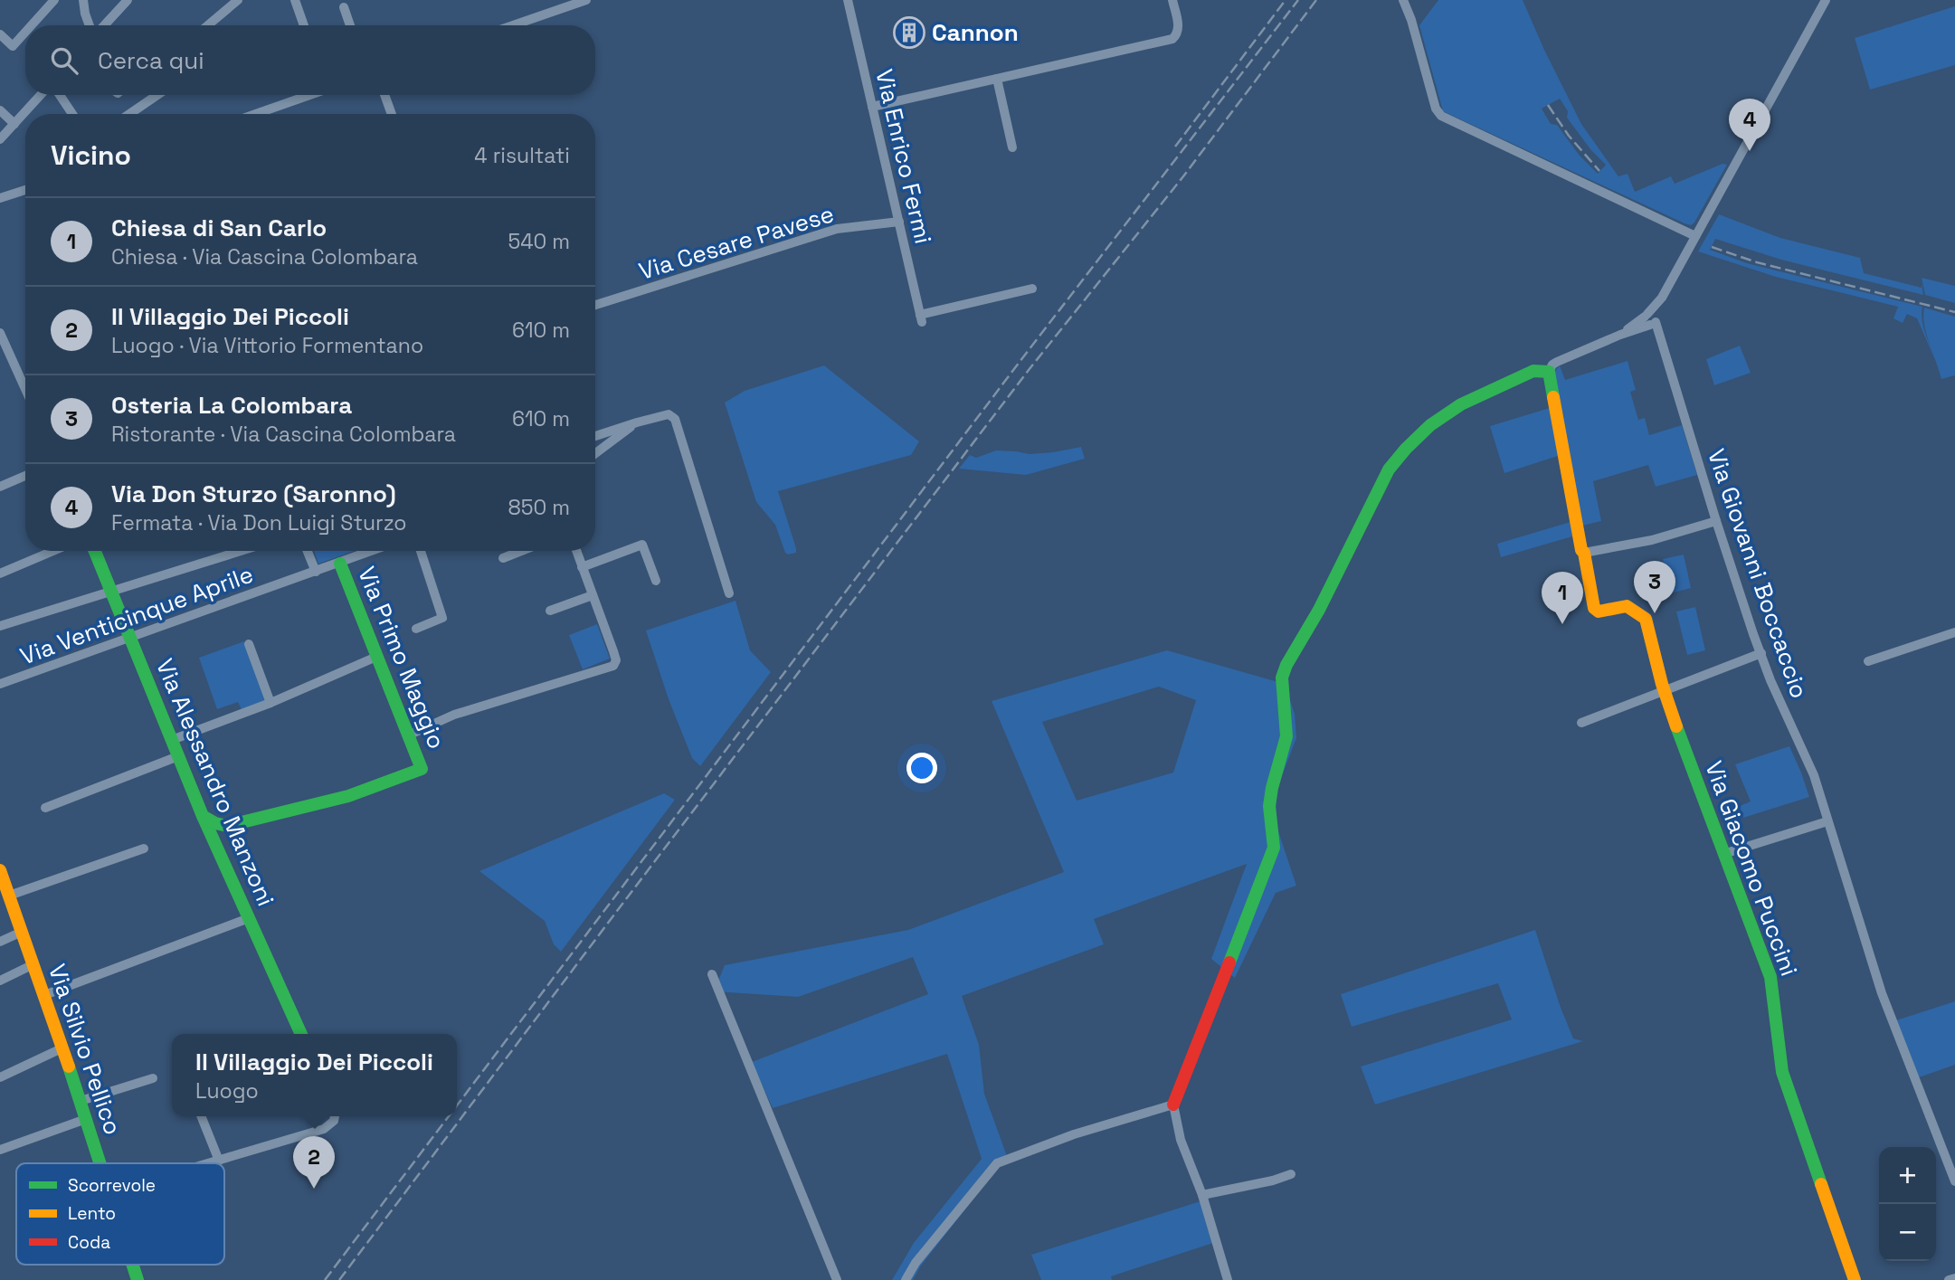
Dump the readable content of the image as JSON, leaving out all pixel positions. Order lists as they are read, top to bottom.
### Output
{
  "streets": {
    "street": [
      "Via Enrico Fermi",
      "Via Cesare Pavese",
      "Via Giovanni Boccaccio",
      "Via Venticinque Aprile",
      "Via Primo Maggio",
      "Via Alessandro Manzoni",
      "Via Giacomo Puccini",
      "Via Silvio Pellico"
    ]
  },
  "crossings": [
    ["Via Enrico Fermi", "Via Cesare Pavese"],
    ["Via Venticinque Aprile", "Via Primo Maggio"],
    ["Via Venticinque Aprile", "Via Alessandro Manzoni"],
    ["Via Primo Maggio", "Via Alessandro Manzoni"]
  ],
  "places": {
    "building": ["Cannon"]
  },
  "legend": ["Scorrevole", "Lento", "Coda"],
  "page": {
    "search": "Cerca qui",
    "pins": [
      "4",
      "3",
      "1",
      "2"
    ],
    "heading": ["Vicino", "4 risultati"],
    "list": [
      {
        "mark": "1",
        "name": "Chiesa di San Carlo",
        "note": "Chiesa · Via Cascina Colombara",
        "value": "540 m"
      },
      {
        "mark": "2",
        "name": "Il Villaggio Dei Piccoli",
        "note": "Luogo · Via Vittorio Formentano",
        "value": "610 m"
      },
      {
        "mark": "3",
        "name": "Osteria La Colombara",
        "note": "Ristorante · Via Cascina Colombara",
        "value": "610 m"
      },
      {
        "mark": "4",
        "name": "Via Don Sturzo (Saronno)",
        "note": "Fermata · Via Don Luigi Sturzo",
        "value": "850 m"
      }
    ],
    "popup": ["Il Villaggio Dei Piccoli", "Luogo"],
    "map_buttons": ["+", "−"]
  }
}
